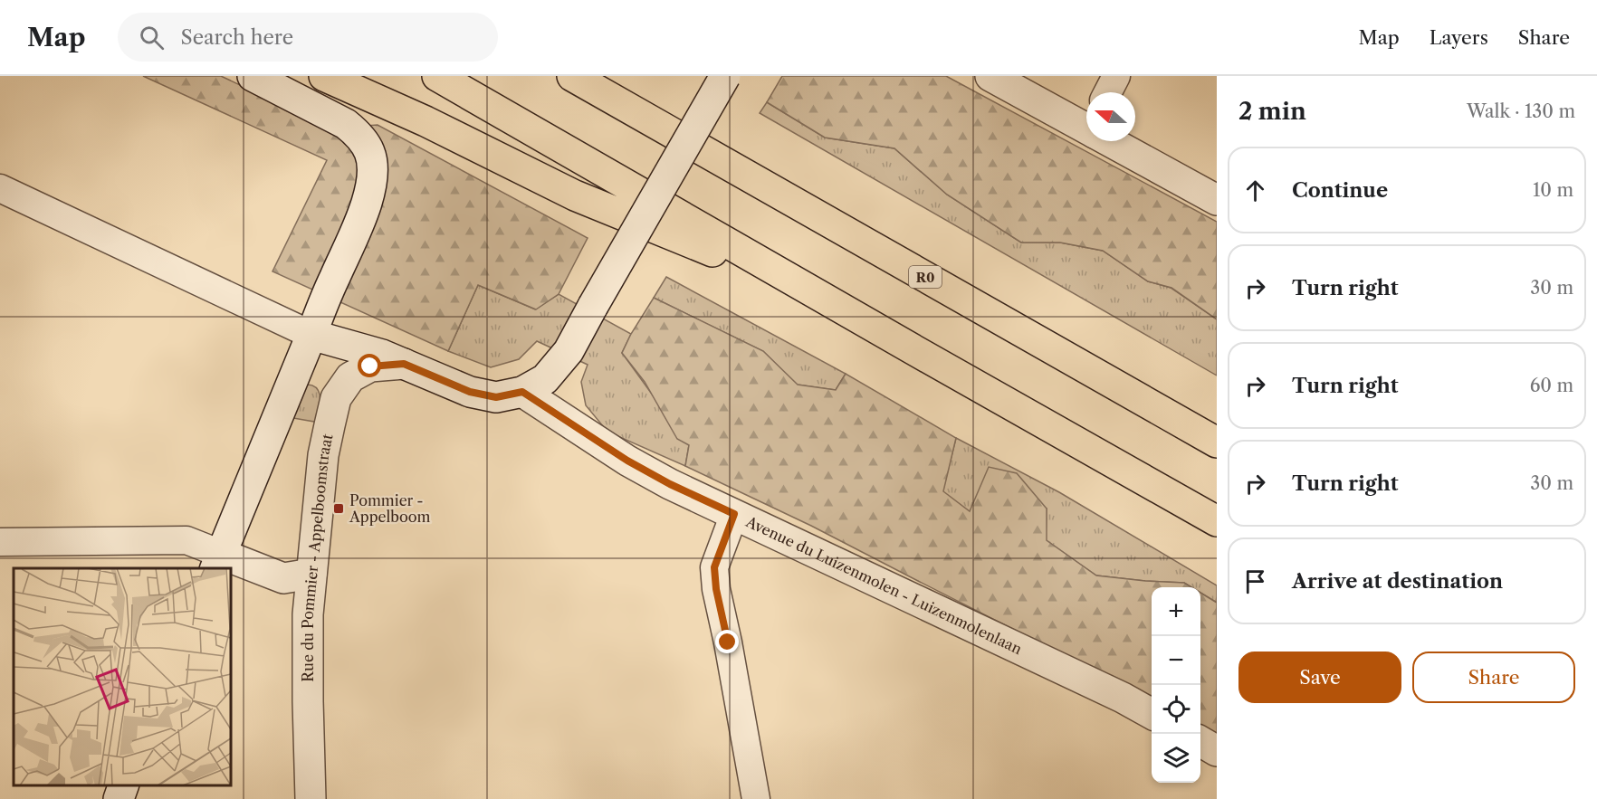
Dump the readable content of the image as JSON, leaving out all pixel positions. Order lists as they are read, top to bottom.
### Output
{
  "streets": {
    "highway": ["R0"],
    "street": ["Rue du Pommier - Appelboomstraat", "Avenue du Luizenmolen - Luizenmolenlaan"]
  },
  "places": {
    "transit": ["Pommier - Appelboom"]
  },
  "north": "left",
  "page": {
    "header": "Map",
    "search": "Search here",
    "nav": ["Map", "Layers", "Share"],
    "heading": ["2 min", "Walk · 130 m"],
    "list": [
      ["Continue", "10 m"],
      ["Turn right", "30 m"],
      ["Turn right", "60 m"],
      ["Turn right", "30 m"],
      "Arrive at destination"
    ],
    "map_buttons": ["+", "−"],
    "buttons": ["Save", "Share"]
  }
}
